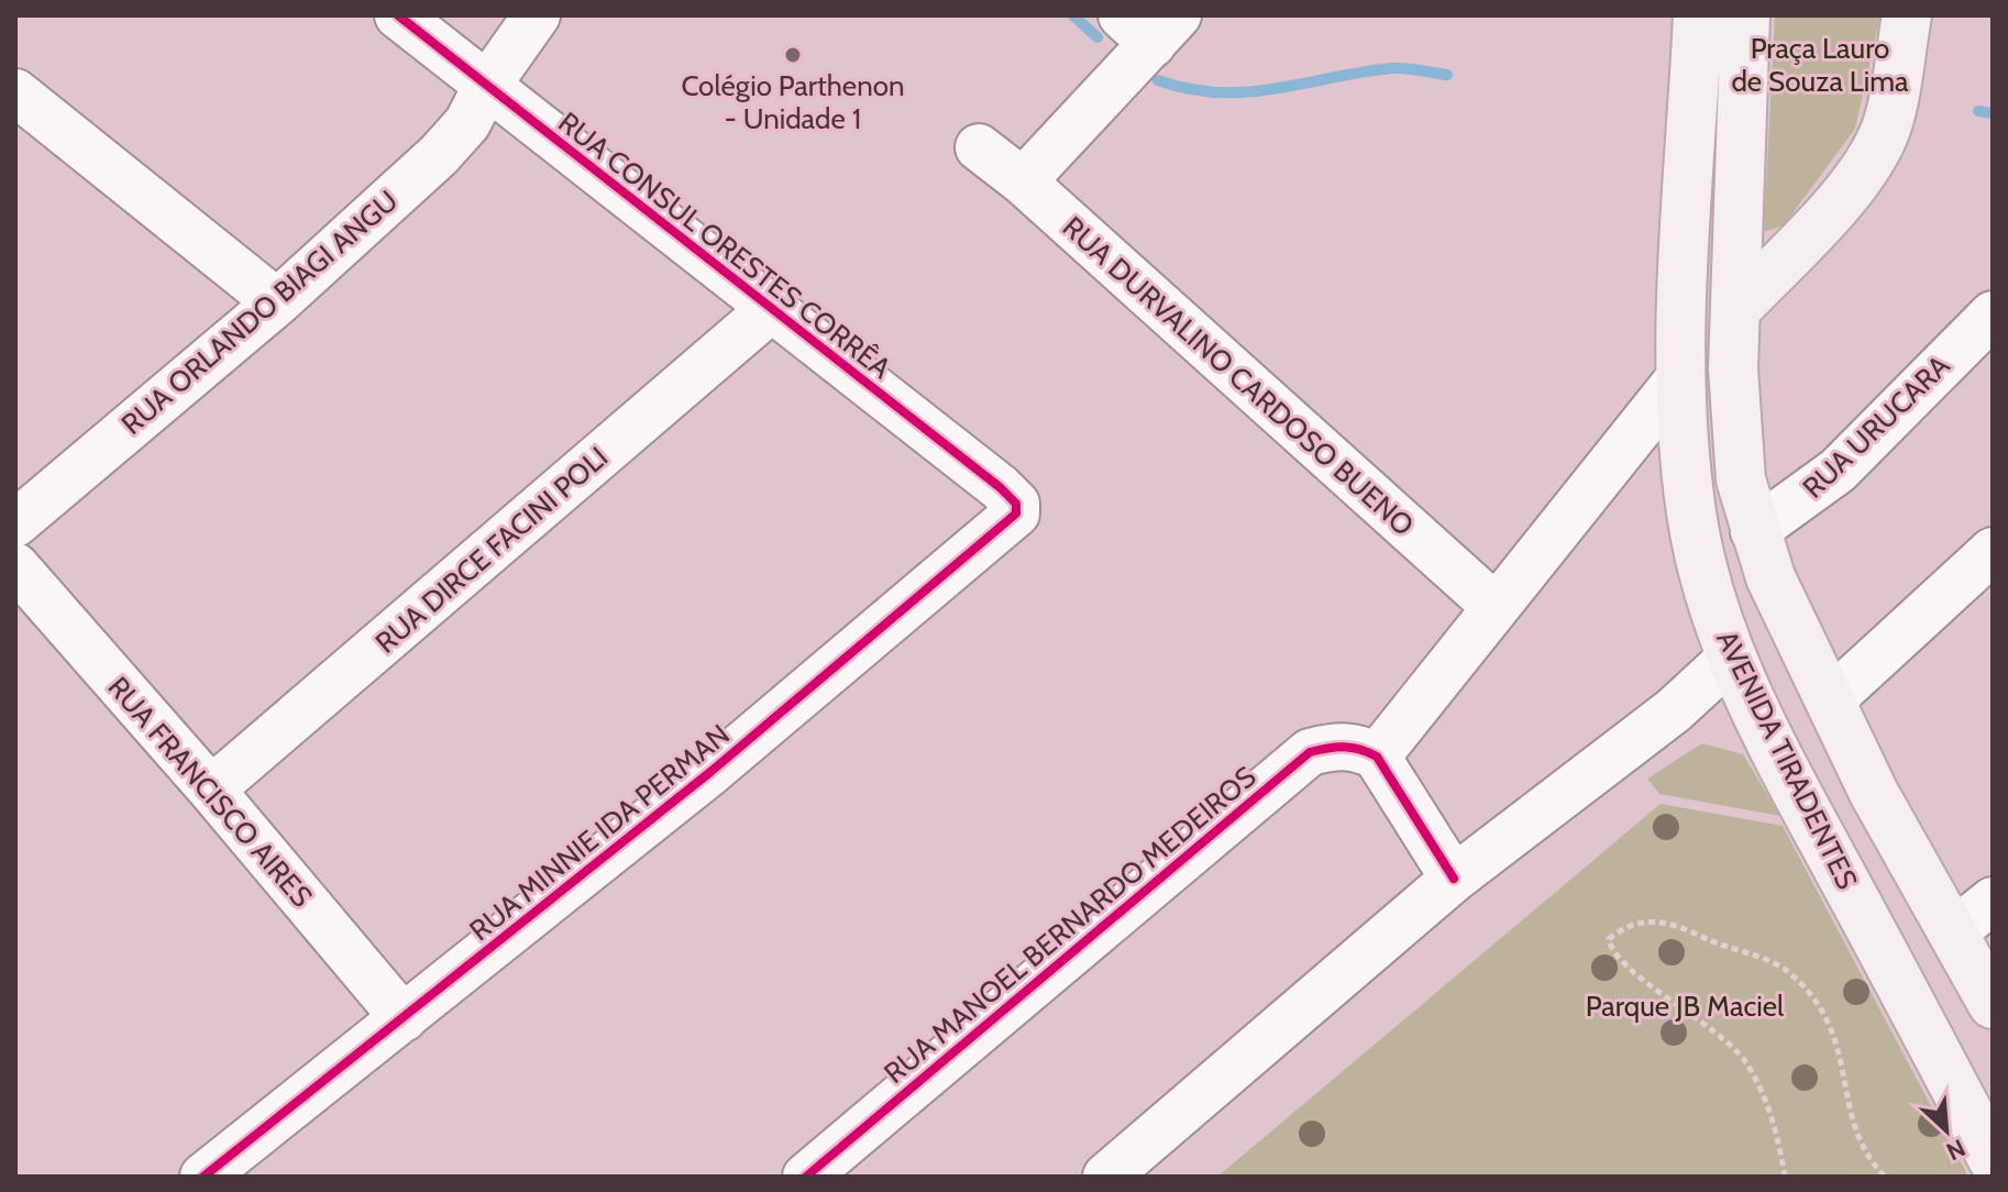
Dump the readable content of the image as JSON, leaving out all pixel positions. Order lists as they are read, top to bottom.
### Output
{
  "streets": {
    "main road": ["AVENIDA TIRADENTES"],
    "street": [
      "RUA CONSUL ORESTES CORRÊA",
      "RUA ORLANDO BIAGI ANGU",
      "RUA DURVALINO CARDOSO BUENO",
      "RUA URUCARA",
      "RUA DIRCE FACINI POLI",
      "RUA FRANCISCO AIRES",
      "RUA MINNIE IDA PERMAN",
      "RUA MANOEL BERNARDO MEDEIROS"
    ]
  },
  "crossings": [
    ["RUA CONSUL ORESTES CORRÊA", "RUA ORLANDO BIAGI ANGU"],
    ["RUA CONSUL ORESTES CORRÊA", "RUA DIRCE FACINI POLI"],
    ["RUA CONSUL ORESTES CORRÊA", "RUA MINNIE IDA PERMAN"],
    ["RUA DIRCE FACINI POLI", "RUA FRANCISCO AIRES"],
    ["RUA FRANCISCO AIRES", "RUA MINNIE IDA PERMAN"]
  ],
  "parks": ["Praça Lauro de Souza Lima", "Parque JB Maciel"],
  "places": ["Colégio Parthenon - Unidade 1"],
  "north": "bottom right"
}
